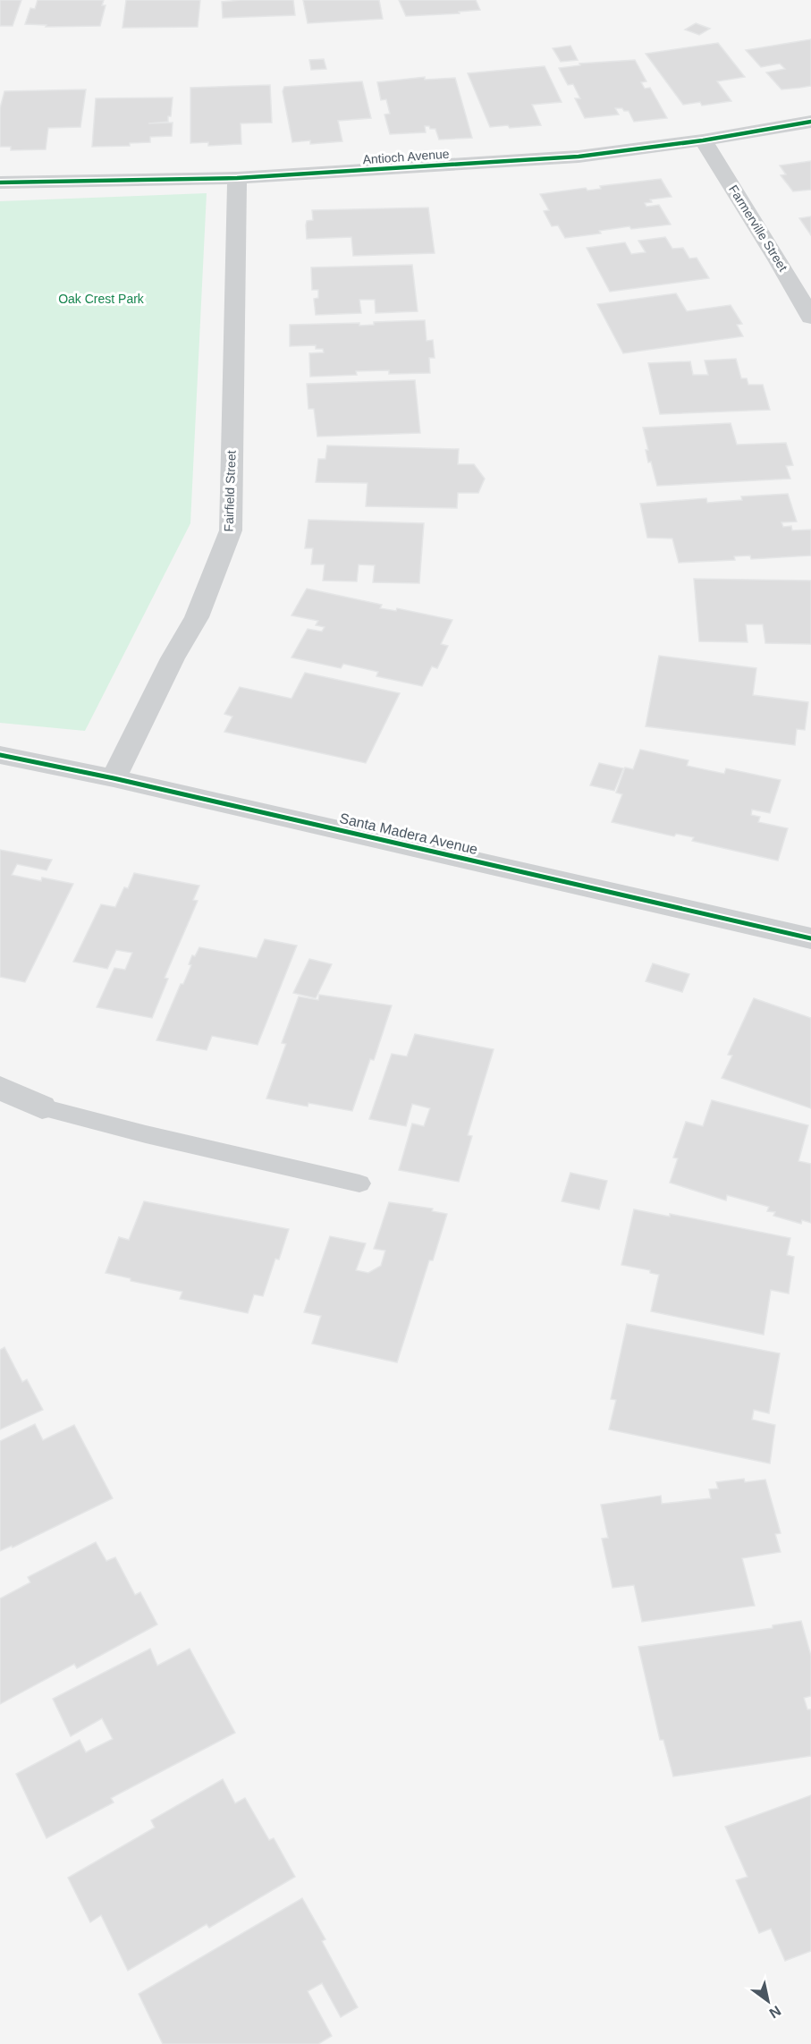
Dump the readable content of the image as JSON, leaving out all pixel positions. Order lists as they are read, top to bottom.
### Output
{
  "streets": {
    "street": [
      "Antioch Avenue",
      "Farmerville Street",
      "Fairfield Street",
      "Santa Madera Avenue"
    ]
  },
  "crossings": [
    ["Antioch Avenue", "Farmerville Street"],
    ["Antioch Avenue", "Fairfield Street"],
    ["Fairfield Street", "Santa Madera Avenue"]
  ],
  "parks": ["Oak Crest Park"],
  "north": "bottom right"
}
